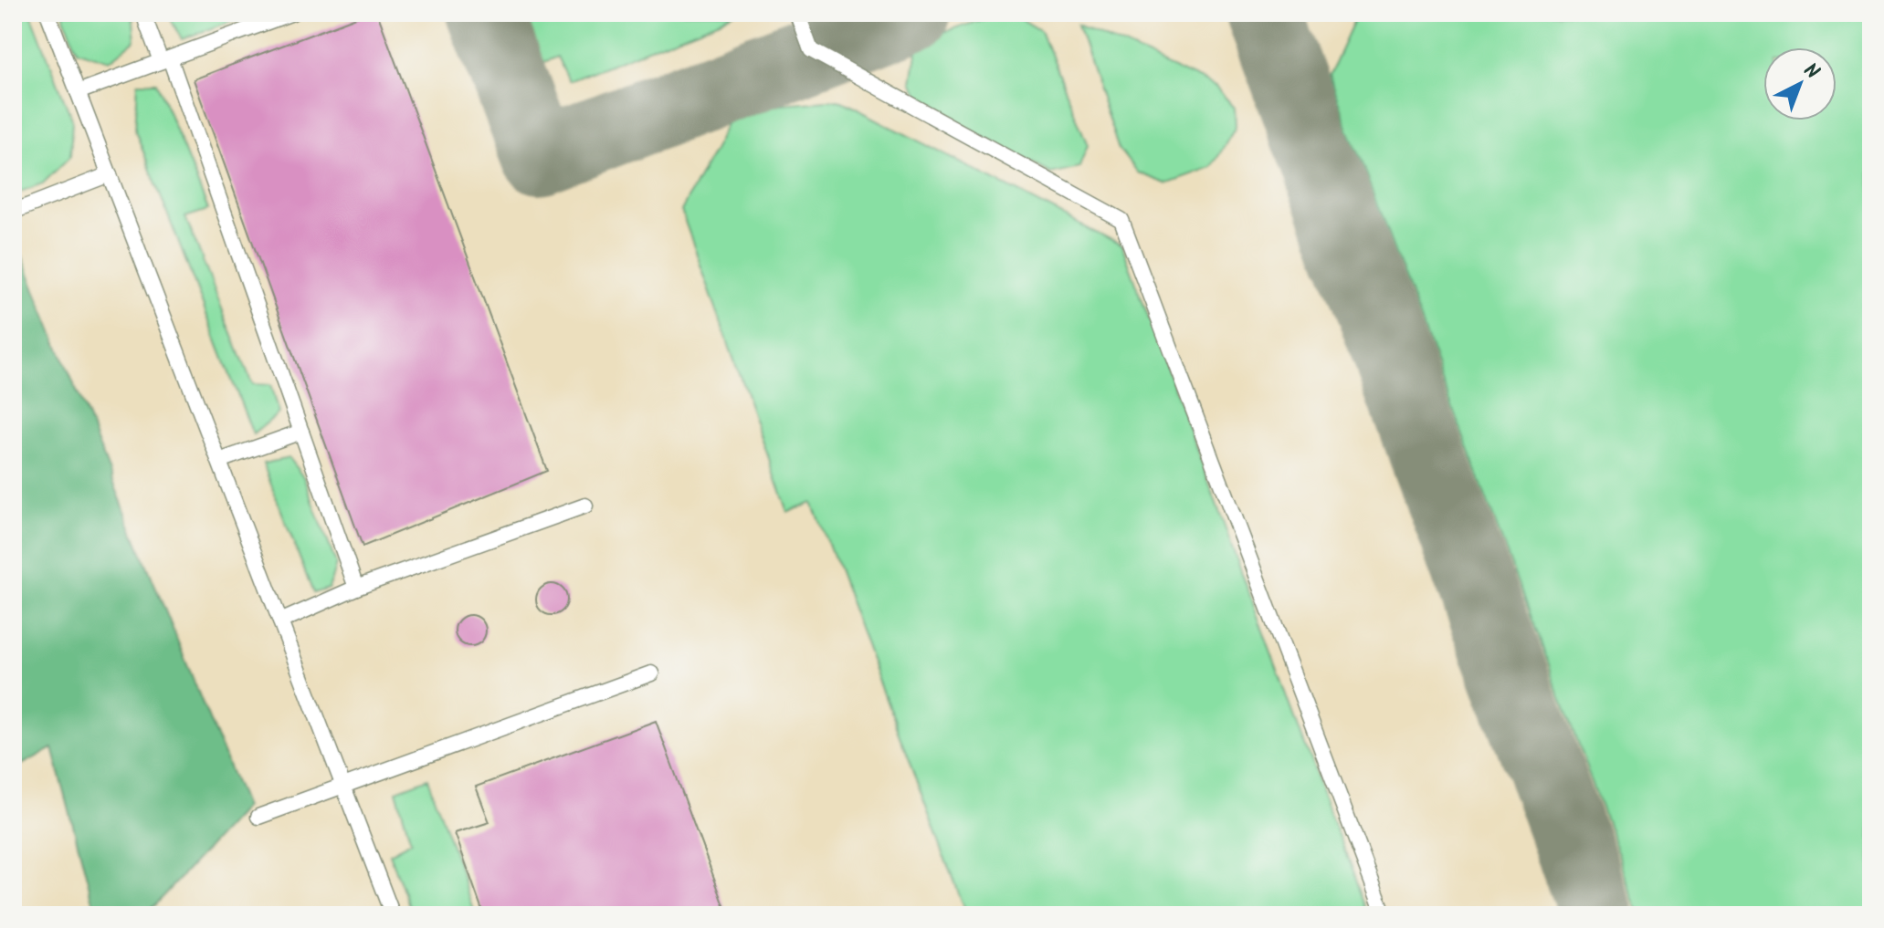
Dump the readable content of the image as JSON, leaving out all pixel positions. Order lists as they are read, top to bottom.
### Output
{
  "north": "top right"
}
